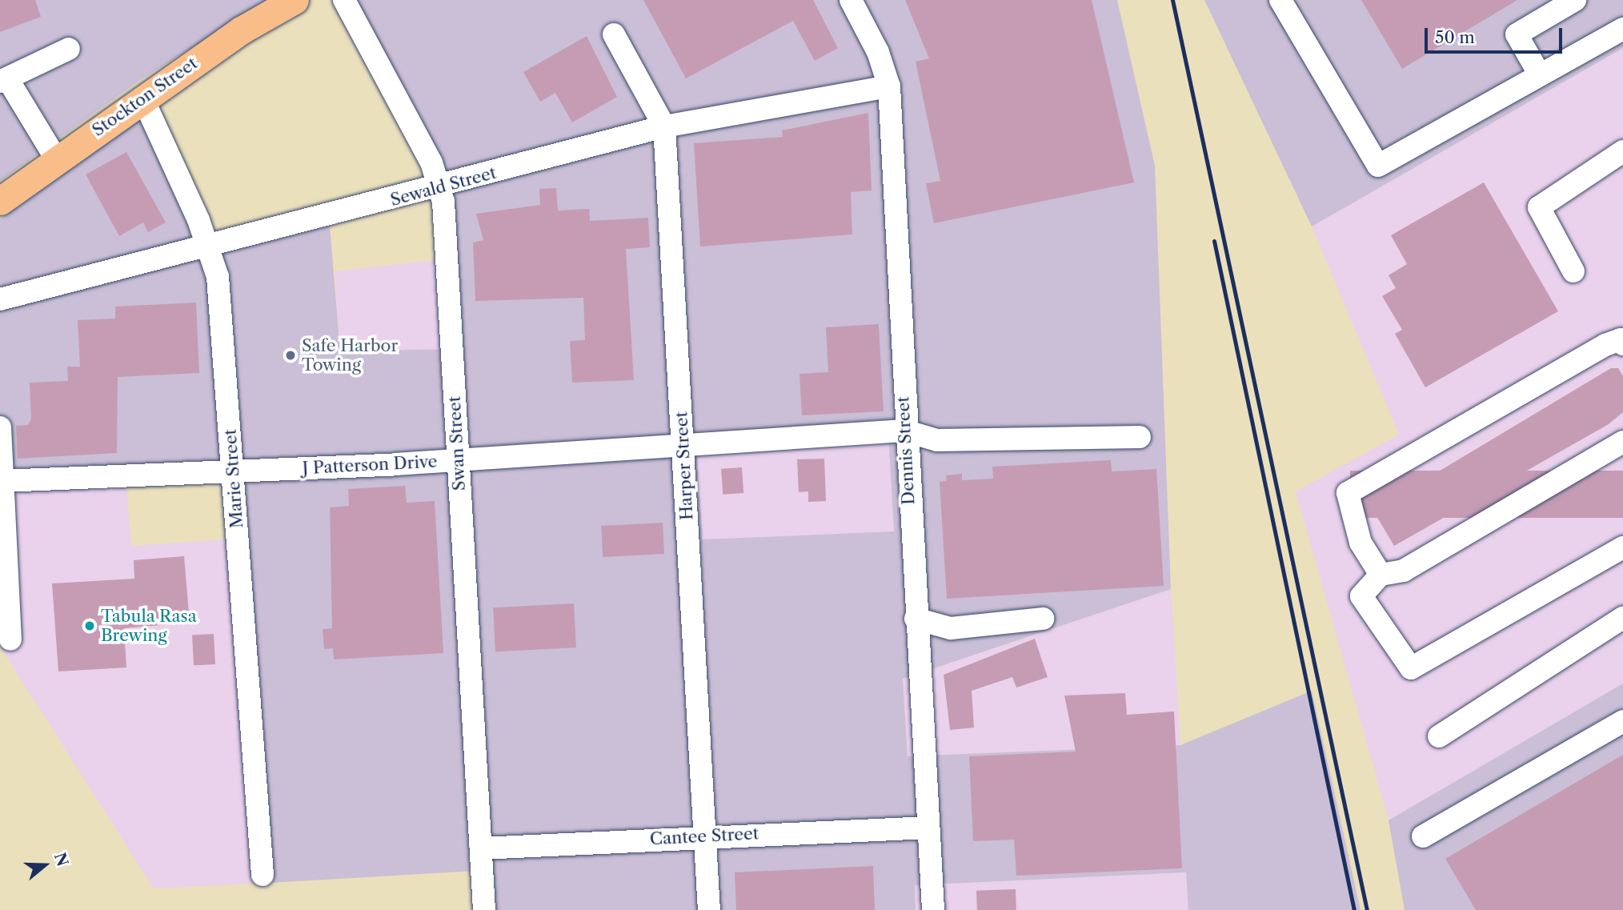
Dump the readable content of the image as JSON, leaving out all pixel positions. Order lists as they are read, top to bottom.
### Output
{
  "streets": {
    "main road": ["Stockton Street"],
    "street": [
      "Sewald Street",
      "Swan Street",
      "Dennis Street",
      "J Patterson Drive",
      "Harper Street",
      "Marie Street",
      "Cantee Street"
    ]
  },
  "crossings": [
    ["Stockton Street", "Marie Street"],
    ["Sewald Street", "Swan Street"],
    ["Sewald Street", "Dennis Street"],
    ["Sewald Street", "Harper Street"],
    ["Sewald Street", "Marie Street"],
    ["Swan Street", "J Patterson Drive"],
    ["Swan Street", "Cantee Street"],
    ["Dennis Street", "J Patterson Drive"],
    ["Dennis Street", "Cantee Street"],
    ["J Patterson Drive", "Harper Street"],
    ["J Patterson Drive", "Marie Street"],
    ["Harper Street", "Cantee Street"]
  ],
  "places": ["Safe Harbor Towing", "Tabula Rasa Brewing"],
  "scale_bar": "50 m",
  "north": "right"
}
